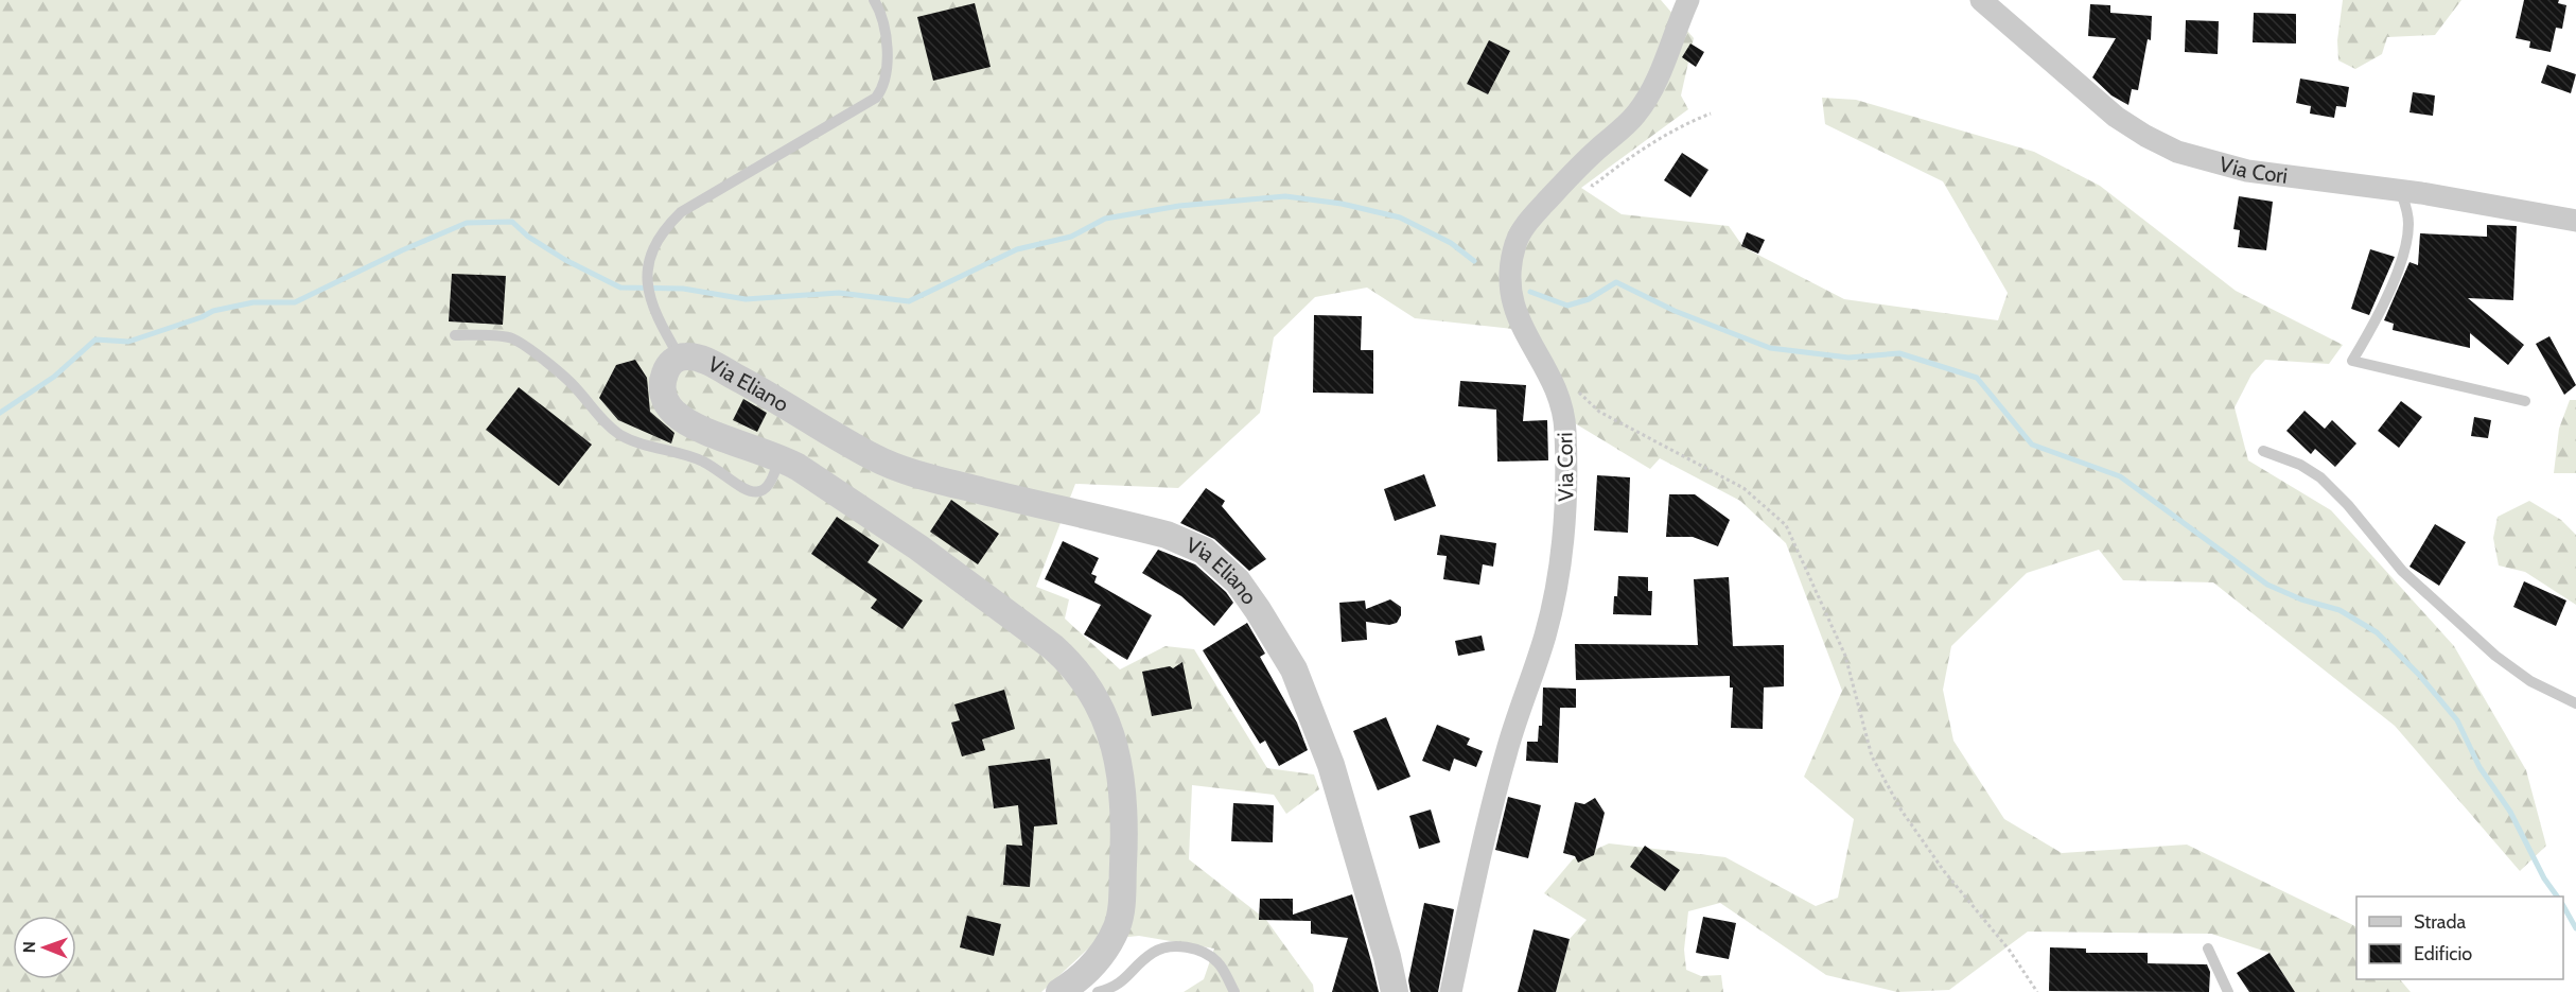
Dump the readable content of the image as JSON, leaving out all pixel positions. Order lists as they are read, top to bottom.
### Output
{
  "streets": {
    "street": ["Via Cori", "Via Eliano"]
  },
  "legend": ["Strada", "Edificio"],
  "north": "left"
}
